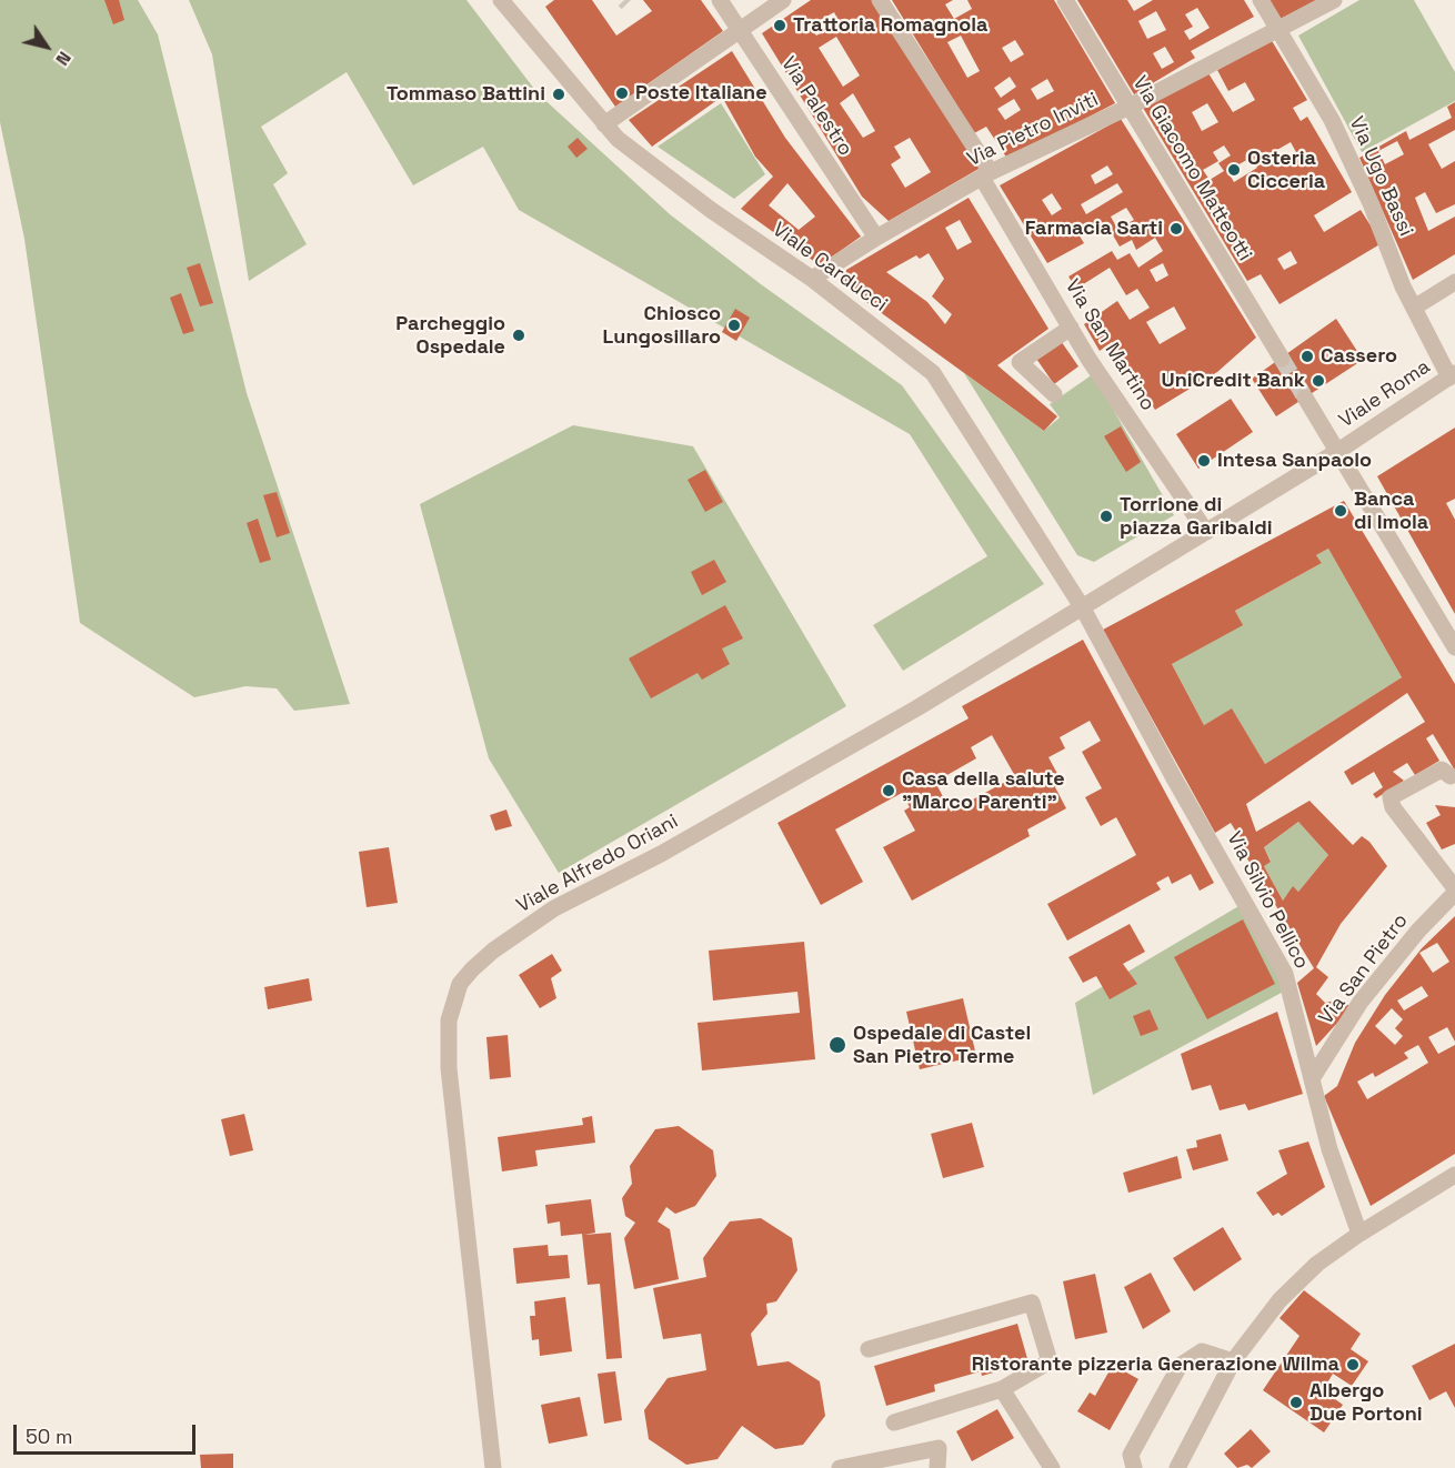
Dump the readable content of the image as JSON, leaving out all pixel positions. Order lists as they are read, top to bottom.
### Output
{
  "streets": {
    "street": [
      "Via Palestro",
      "Via Pietro Inviti",
      "Via Giacomo Matteotti",
      "Via Ugo Bassi",
      "Viale Carducci",
      "Via San Martino",
      "Viale Roma",
      "Viale Alfredo Oriani",
      "Via Silvio Pellico",
      "Via San Pietro"
    ]
  },
  "crossings": [
    ["Via Palestro", "Via Pietro Inviti"],
    ["Via Pietro Inviti", "Via Giacomo Matteotti"],
    ["Via Pietro Inviti", "Via Ugo Bassi"],
    ["Via Pietro Inviti", "Viale Carducci"],
    ["Via Pietro Inviti", "Via San Martino"],
    ["Via Ugo Bassi", "Viale Roma"],
    ["Viale Carducci", "Viale Alfredo Oriani"],
    ["Viale Carducci", "Via Silvio Pellico"],
    ["Via San Martino", "Viale Roma"],
    ["Via San Martino", "Viale Alfredo Oriani"],
    ["Viale Roma", "Viale Alfredo Oriani"],
    ["Viale Alfredo Oriani", "Via Silvio Pellico"],
    ["Via Silvio Pellico", "Via San Pietro"]
  ],
  "places": [
    "Trattoria Romagnola",
    "Poste Italiane",
    "Tommaso Battini",
    "Osteria Cicceria",
    "Farmacia Sarti",
    "Chiosco Lungosillaro",
    "Parcheggio Ospedale",
    "Cassero",
    "UniCredit Bank",
    "Intesa Sanpaolo",
    "Banca di Imola",
    "Torrione di piazza Garibaldi",
    "Casa della salute \"Marco Parenti\"",
    "Ospedale di Castel San Pietro Terme",
    "Ristorante pizzeria Generazione Wilma",
    "Albergo Due Portoni"
  ],
  "scale_bar": "50 m",
  "north": "bottom right"
}
